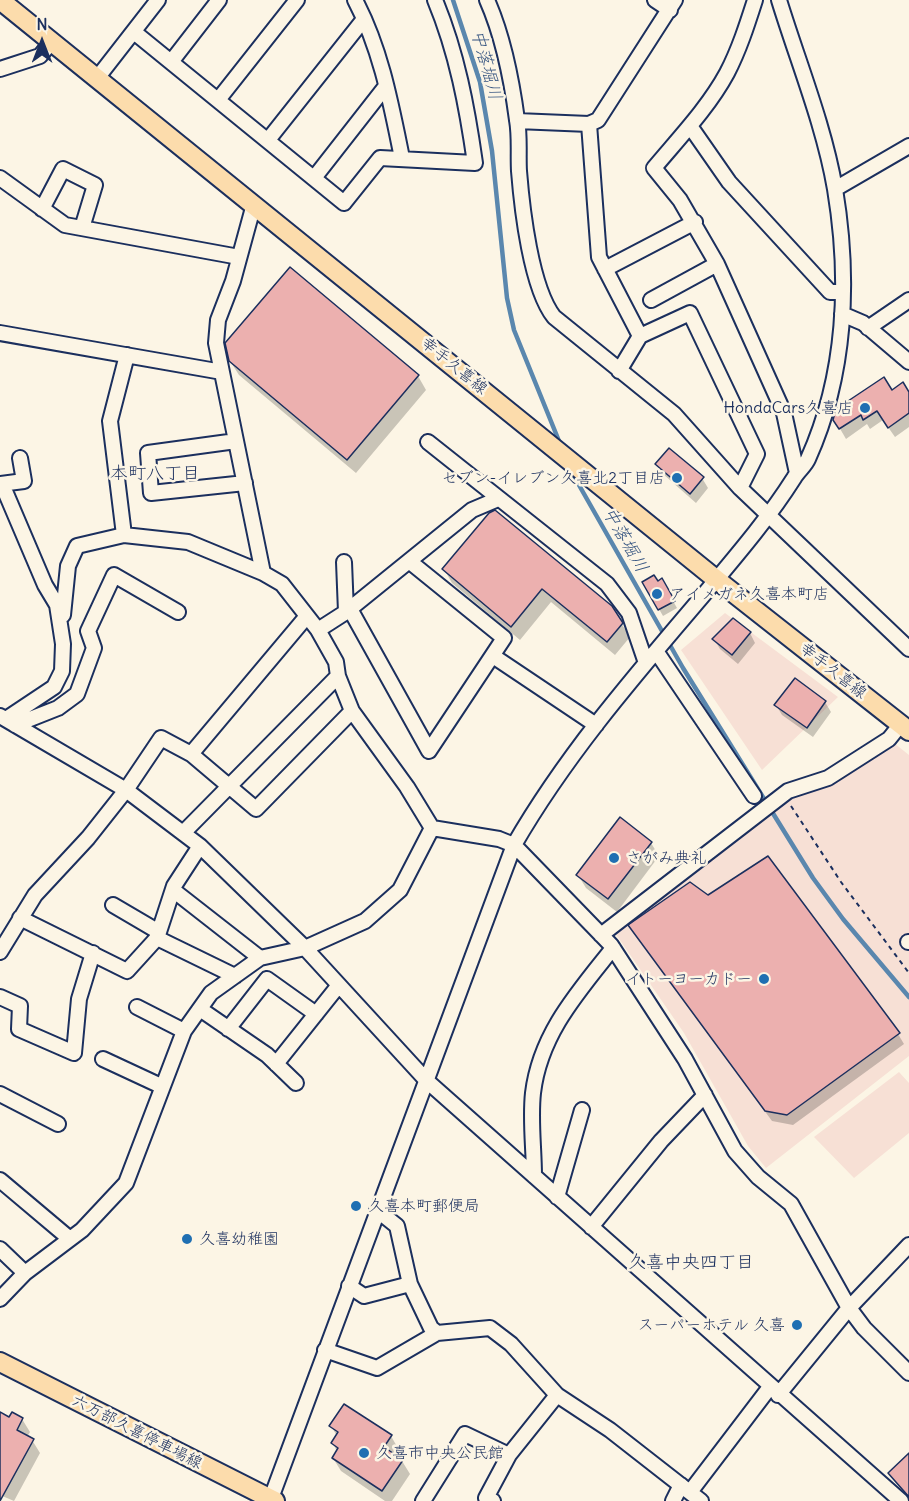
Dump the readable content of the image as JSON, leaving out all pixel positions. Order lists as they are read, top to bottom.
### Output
{
  "streets": {
    "main road": ["幸手久喜線", "六万部久喜停車場線"]
  },
  "districts": ["本町八丁目", "久喜中央四丁目"],
  "water": ["中落堀川"],
  "places": [
    "HondaCars久喜店",
    "セブン-イレブン久喜北2丁目店",
    "アイメガネ久喜本町店",
    "さがみ典礼",
    "イトーヨーカドー",
    "久喜本町郵便局",
    "久喜幼稚園",
    "スーパーホテル 久喜",
    "久喜市中央公民館"
  ],
  "north": "top"
}
